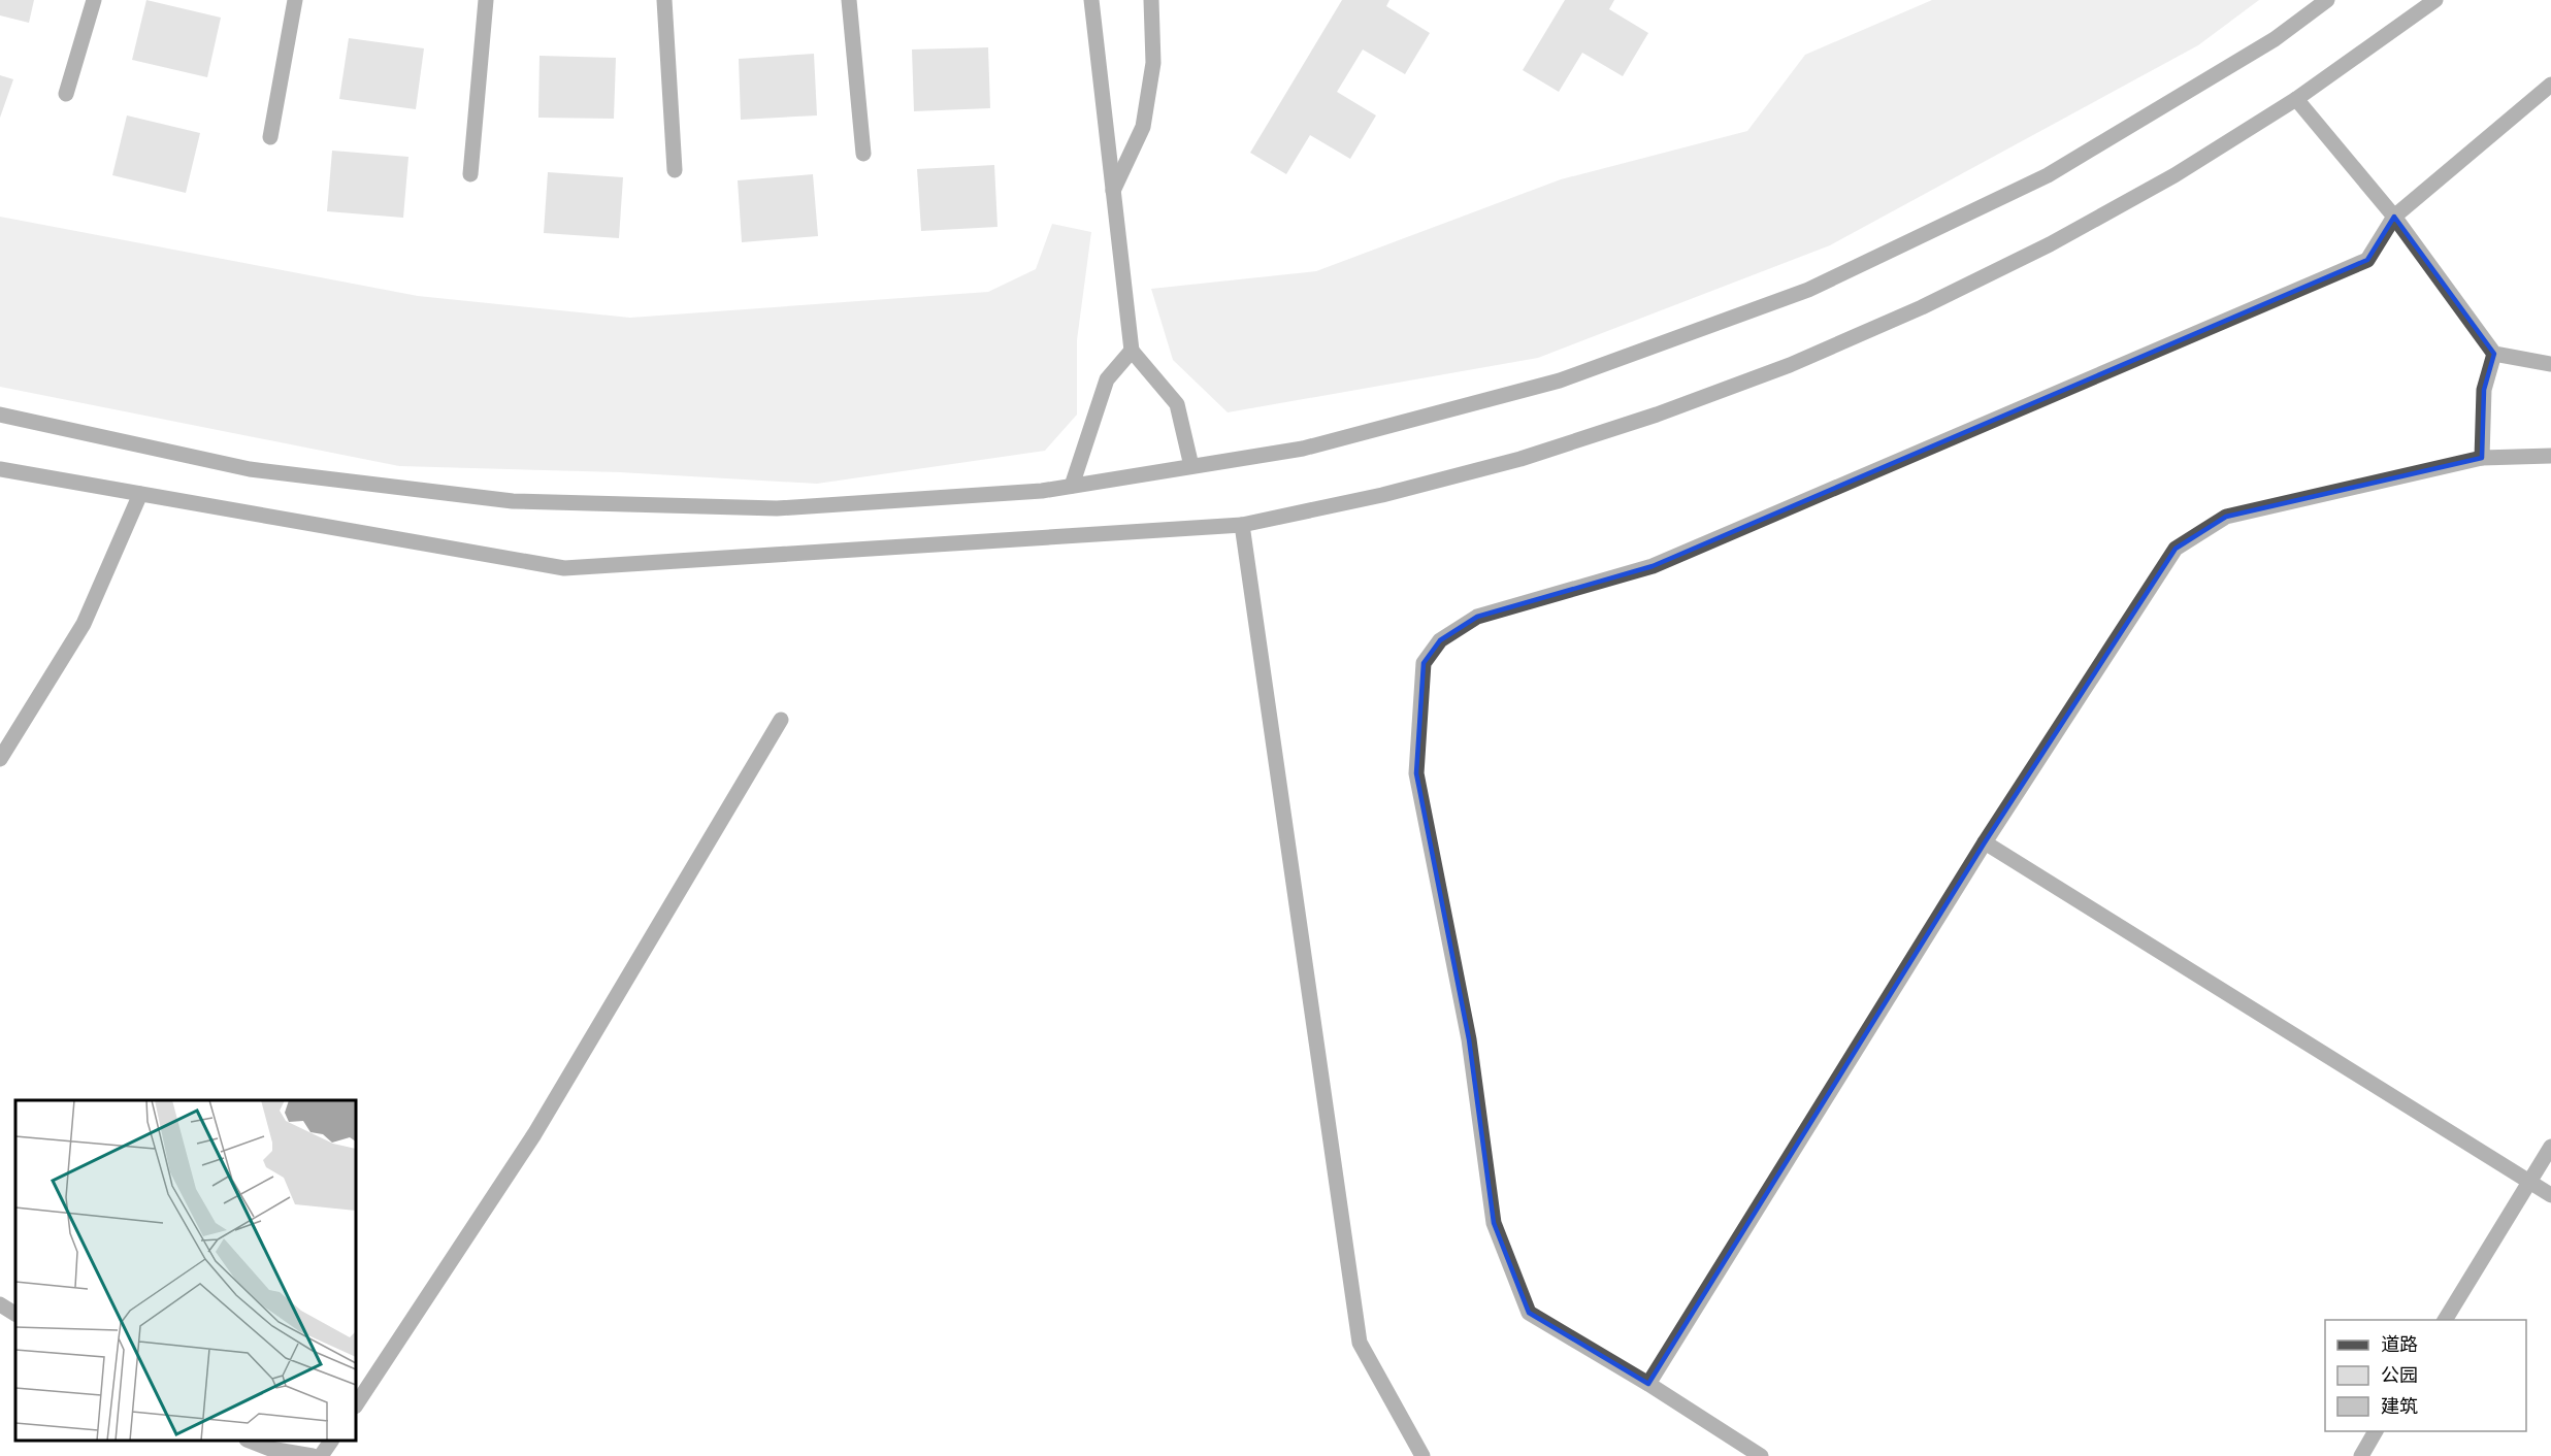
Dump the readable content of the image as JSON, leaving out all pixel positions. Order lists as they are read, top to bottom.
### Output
{
  "legend": ["道路", "公园", "建筑"]
}
